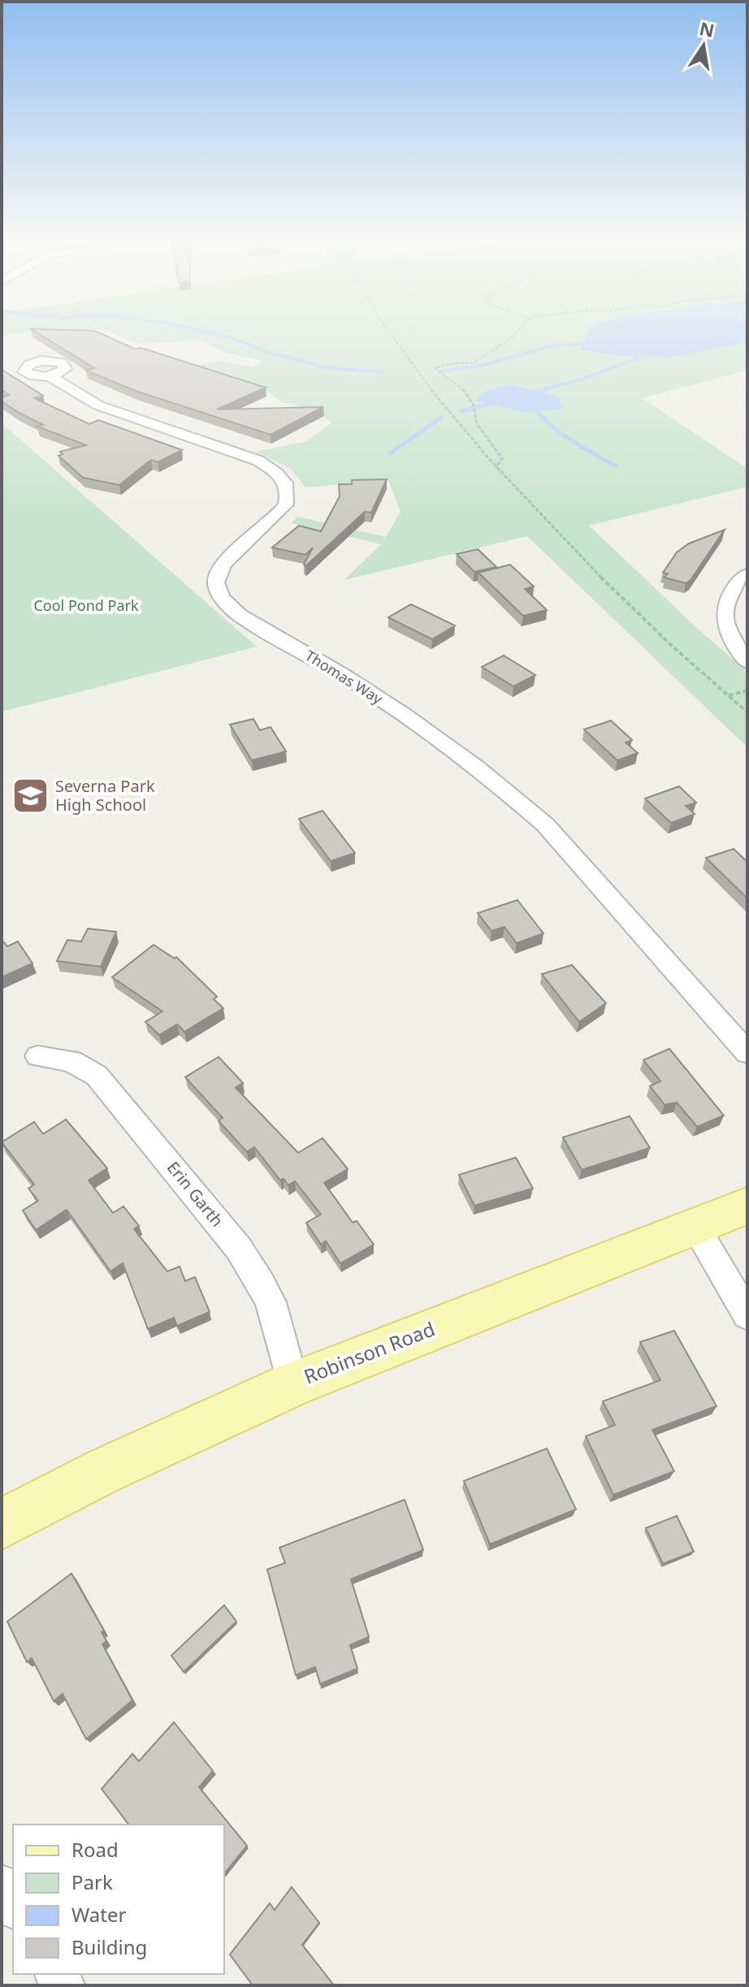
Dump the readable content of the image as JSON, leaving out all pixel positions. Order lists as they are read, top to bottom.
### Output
{
  "streets": {
    "main road": ["Robinson Road"],
    "street": ["Thomas Way", "Erin Garth"]
  },
  "crossings": [
    ["Erin Garth", "Robinson Road"]
  ],
  "parks": ["Cool Pond Park"],
  "places": {
    "school or university": ["Severna Park High School"]
  },
  "legend": [
    "Road",
    "Park",
    "Water",
    "Building"
  ],
  "north": "top"
}
